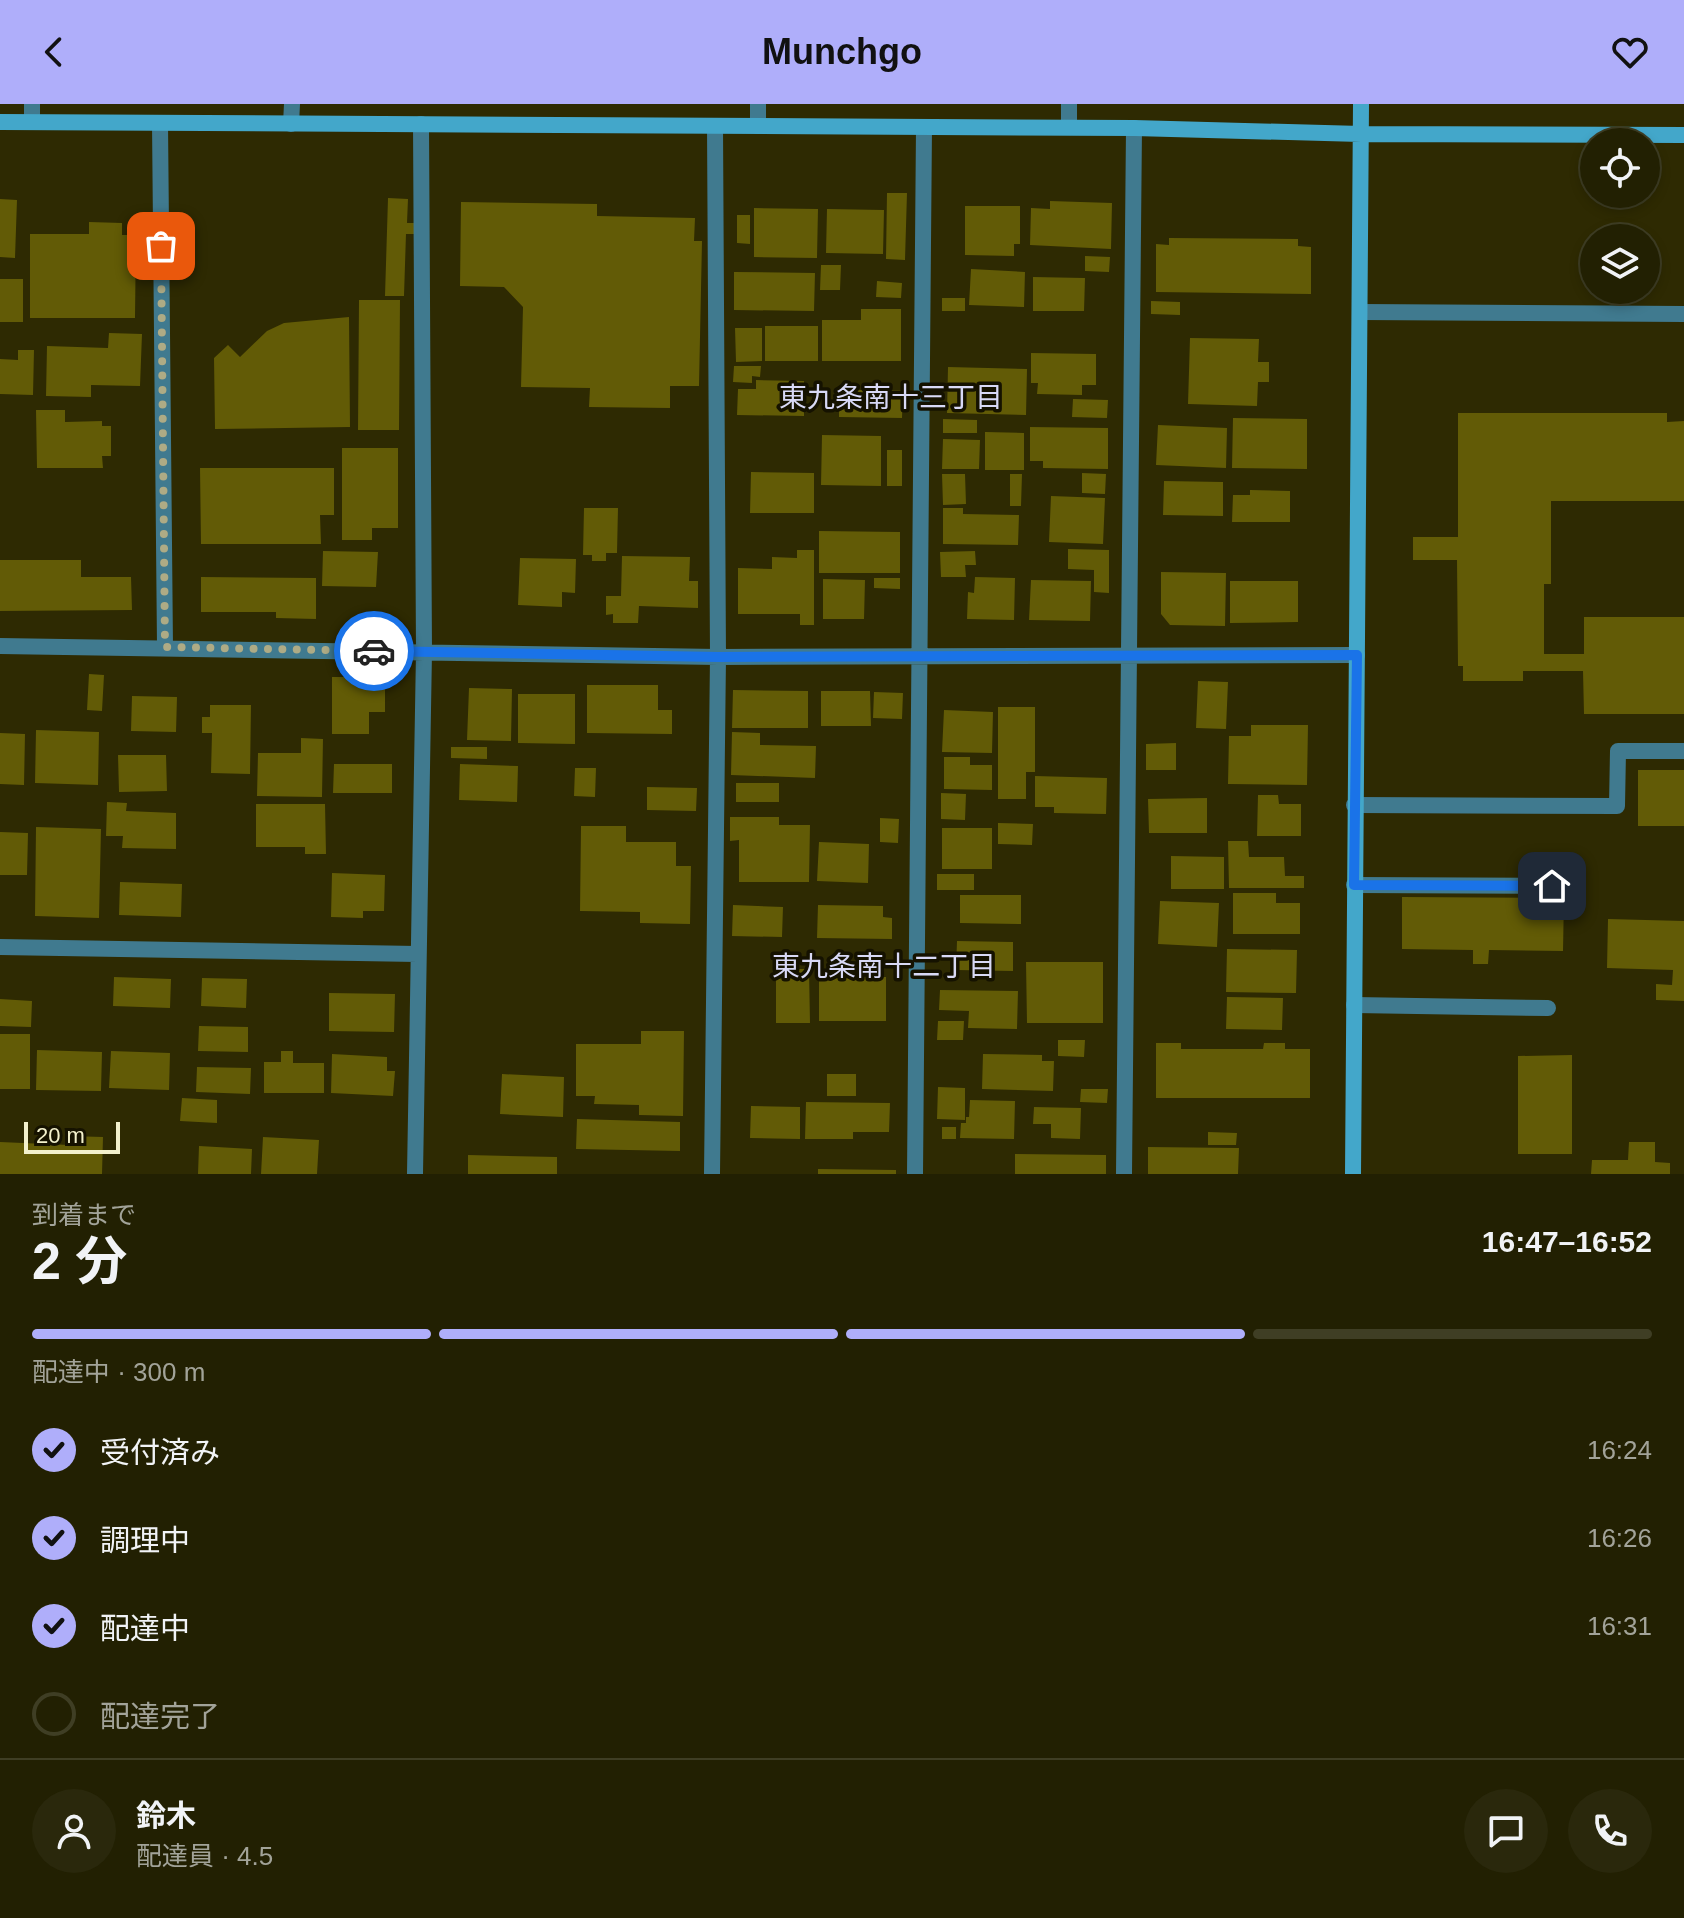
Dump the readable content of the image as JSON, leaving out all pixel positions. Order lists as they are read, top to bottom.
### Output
{
  "districts": ["東九条南十三丁目", "東九条南十二丁目"],
  "scale_bar": "20 m",
  "page": {
    "header": "Munchgo",
    "scale": "20 m",
    "heading": ["2 分", "到着まで", "16:47–16:52"],
    "panel": ["鈴木", "配達員 · 4.5"],
    "bar": "配達中 · 300 m",
    "list": [
      ["受付済み", "16:24"],
      ["調理中", "16:26"],
      ["配達中", "16:31"],
      "配達完了"
    ]
  }
}
